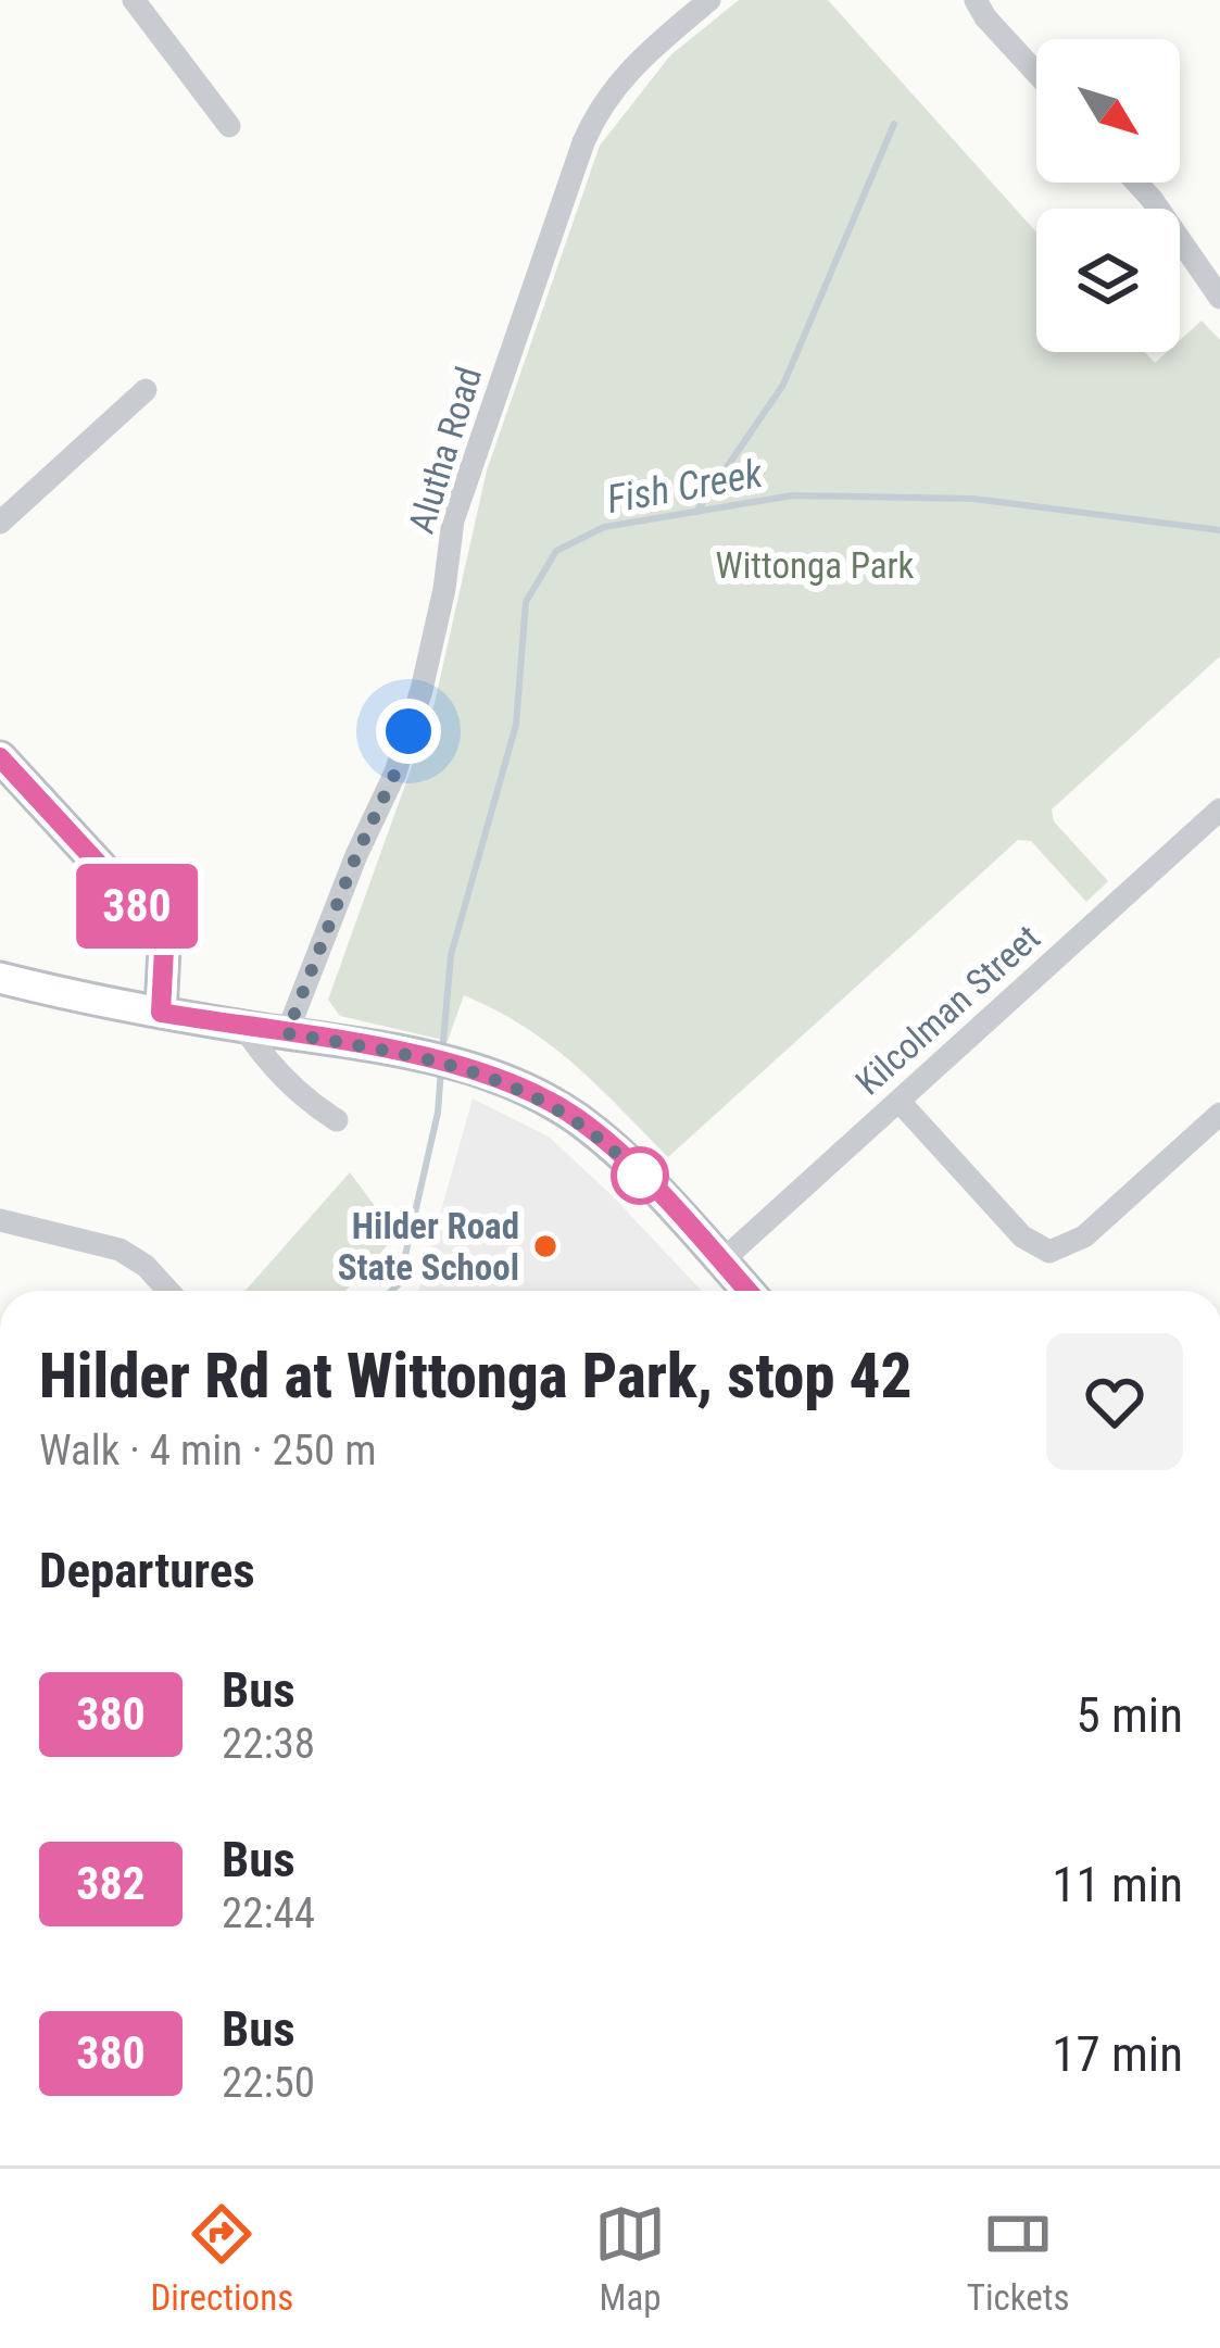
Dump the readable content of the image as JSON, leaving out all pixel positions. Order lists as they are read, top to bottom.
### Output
{
  "streets": {
    "street": ["Alutha Road", "Kilcolman Street"]
  },
  "water": ["Fish Creek"],
  "parks": ["Wittonga Park"],
  "places": ["Hilder Road State School"],
  "lines": ["bus line 380"],
  "north": "bottom right",
  "page": {
    "on_map": "380",
    "heading": [
      ["Hilder Rd at Wittonga Park, stop 42", "Walk · 4 min · 250 m"],
      "Departures"
    ],
    "list": [
      {
        "mark": "380",
        "name": "Bus",
        "note": "22:38",
        "value": "5 min"
      },
      {
        "mark": "382",
        "name": "Bus",
        "note": "22:44",
        "value": "11 min"
      },
      {
        "mark": "380",
        "name": "Bus",
        "note": "22:50",
        "value": "17 min"
      }
    ],
    "tabs": ["Directions", "Map", "Tickets"]
  }
}
